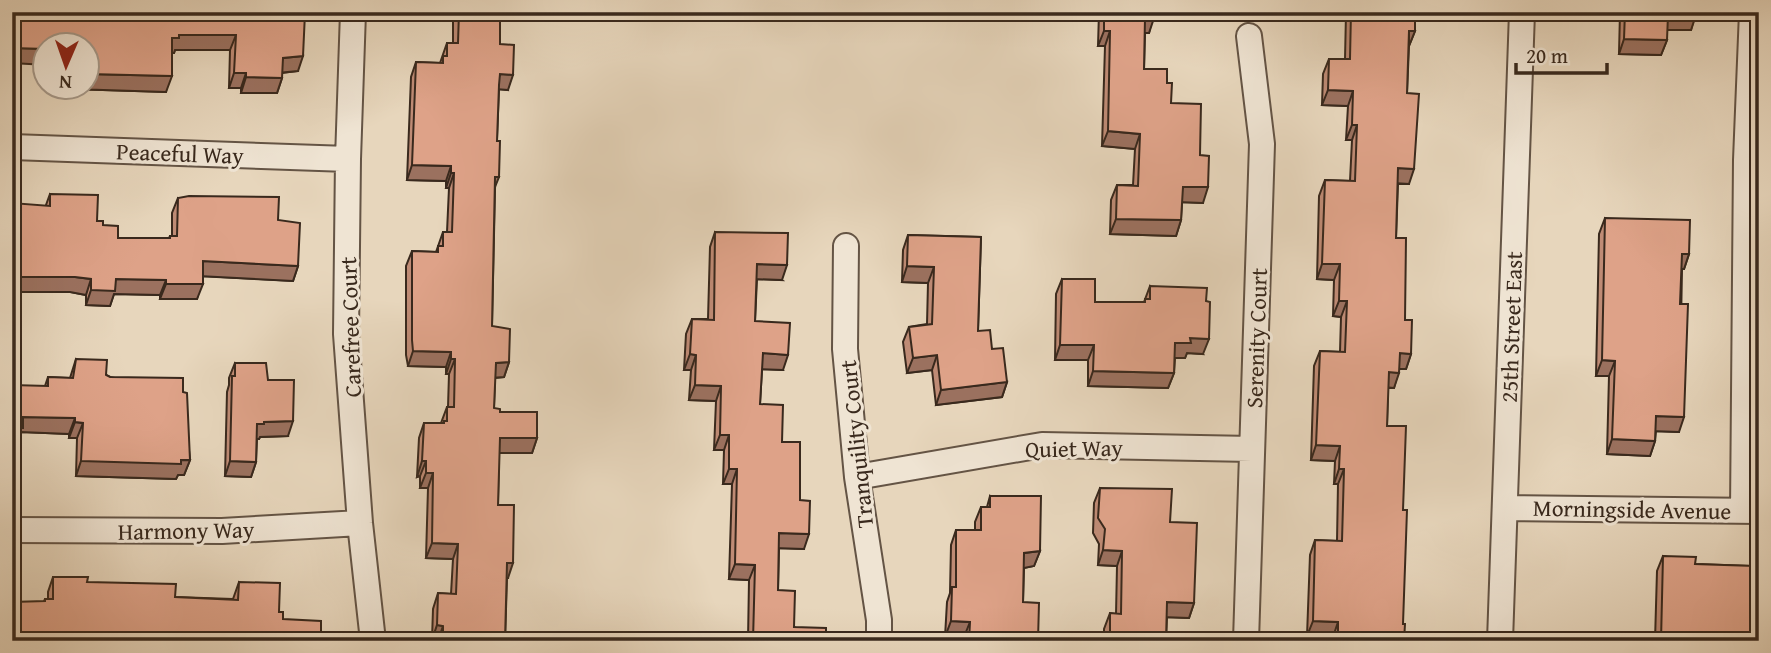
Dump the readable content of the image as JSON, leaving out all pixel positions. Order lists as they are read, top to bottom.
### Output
{
  "streets": {
    "street": [
      "Peaceful Way",
      "Carefree Court",
      "25th Street East",
      "Serenity Court",
      "Tranquility Court",
      "Quiet Way",
      "Morningside Avenue",
      "Harmony Way"
    ]
  },
  "crossings": [
    ["Peaceful Way", "Carefree Court"],
    ["Carefree Court", "Harmony Way"],
    ["25th Street East", "Morningside Avenue"],
    ["Serenity Court", "Quiet Way"],
    ["Tranquility Court", "Quiet Way"]
  ],
  "scale_bar": "20 m",
  "north": "bottom"
}
